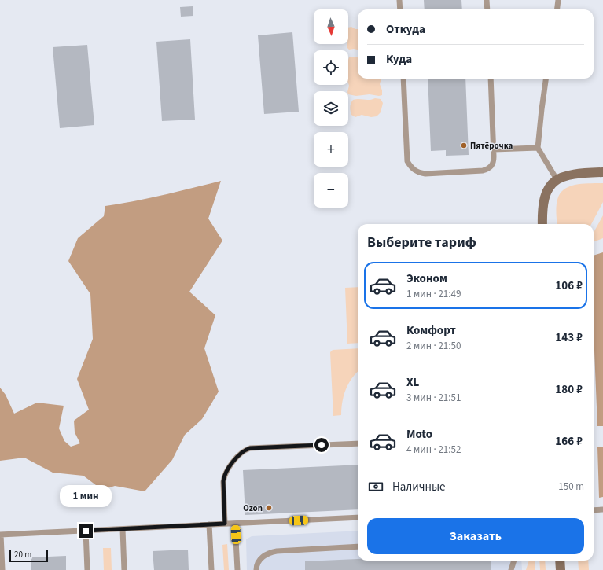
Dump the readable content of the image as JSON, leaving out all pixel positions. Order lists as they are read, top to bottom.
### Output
{
  "places": ["Пятёрочка", "Ozon"],
  "scale_bar": "20 m",
  "north": "bottom",
  "page": {
    "map_buttons": ["+", "−"],
    "banner": ["Откуда", "Куда"],
    "heading": "Выберите тариф",
    "list": [
      {
        "name": "Эконом",
        "note": "1 мин · 21:49",
        "value": "106 ₽"
      },
      {
        "name": "Комфорт",
        "note": "2 мин · 21:50",
        "value": "143 ₽"
      },
      {
        "name": "XL",
        "note": "3 мин · 21:51",
        "value": "180 ₽"
      },
      {
        "name": "Moto",
        "note": "4 мин · 21:52",
        "value": "166 ₽"
      }
    ],
    "pay": ["Наличные", "150 m"],
    "bubble": "1 мин",
    "buttons": "Заказать",
    "scale": "20 m"
  }
}
